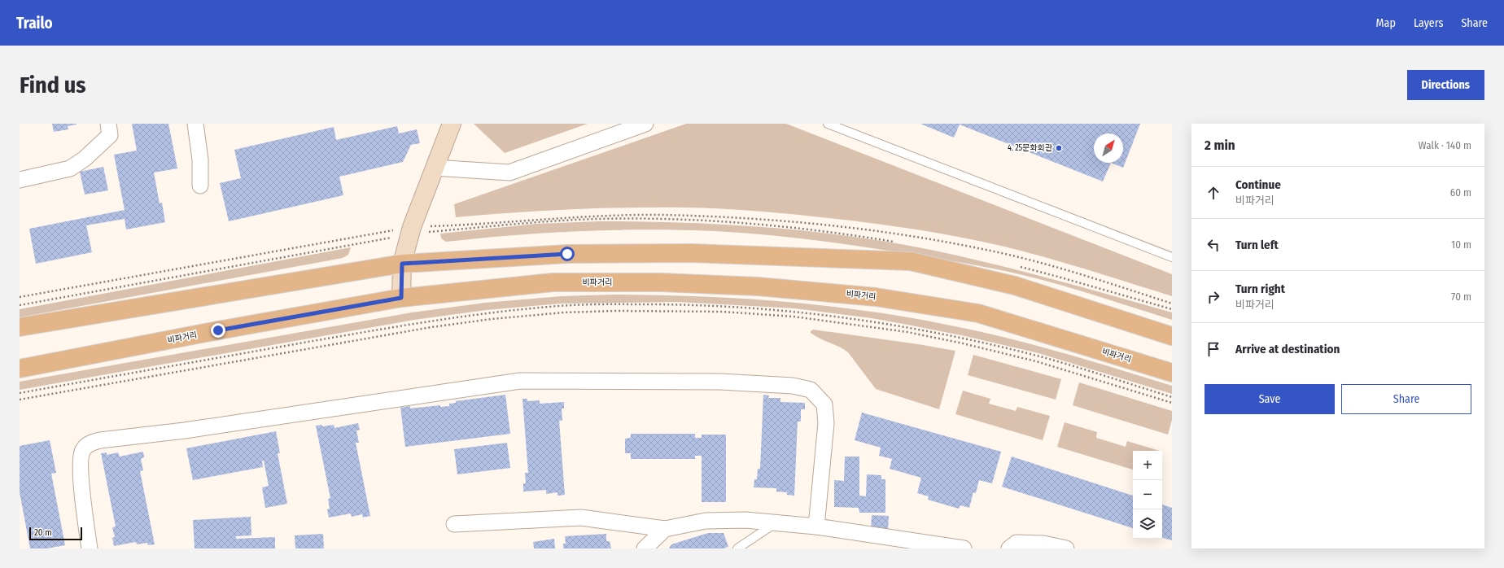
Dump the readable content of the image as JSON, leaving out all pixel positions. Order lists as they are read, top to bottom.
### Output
{
  "streets": {
    "main road": ["비파거리"]
  },
  "places": ["4. 25문화회관"],
  "scale_bar": "20 m",
  "north": "top right",
  "page": {
    "header": "Trailo",
    "nav": ["Map", "Layers", "Share"],
    "buttons": [
      "Directions",
      ["Save", "Share"]
    ],
    "title": "Find us",
    "heading": ["2 min", "Walk · 140 m"],
    "list": [
      ["Continue", "비파거리", "60 m"],
      ["Turn left", "10 m"],
      ["Turn right", "비파거리", "70 m"],
      "Arrive at destination"
    ],
    "map_buttons": ["+", "−"],
    "scale": "20 m"
  }
}
